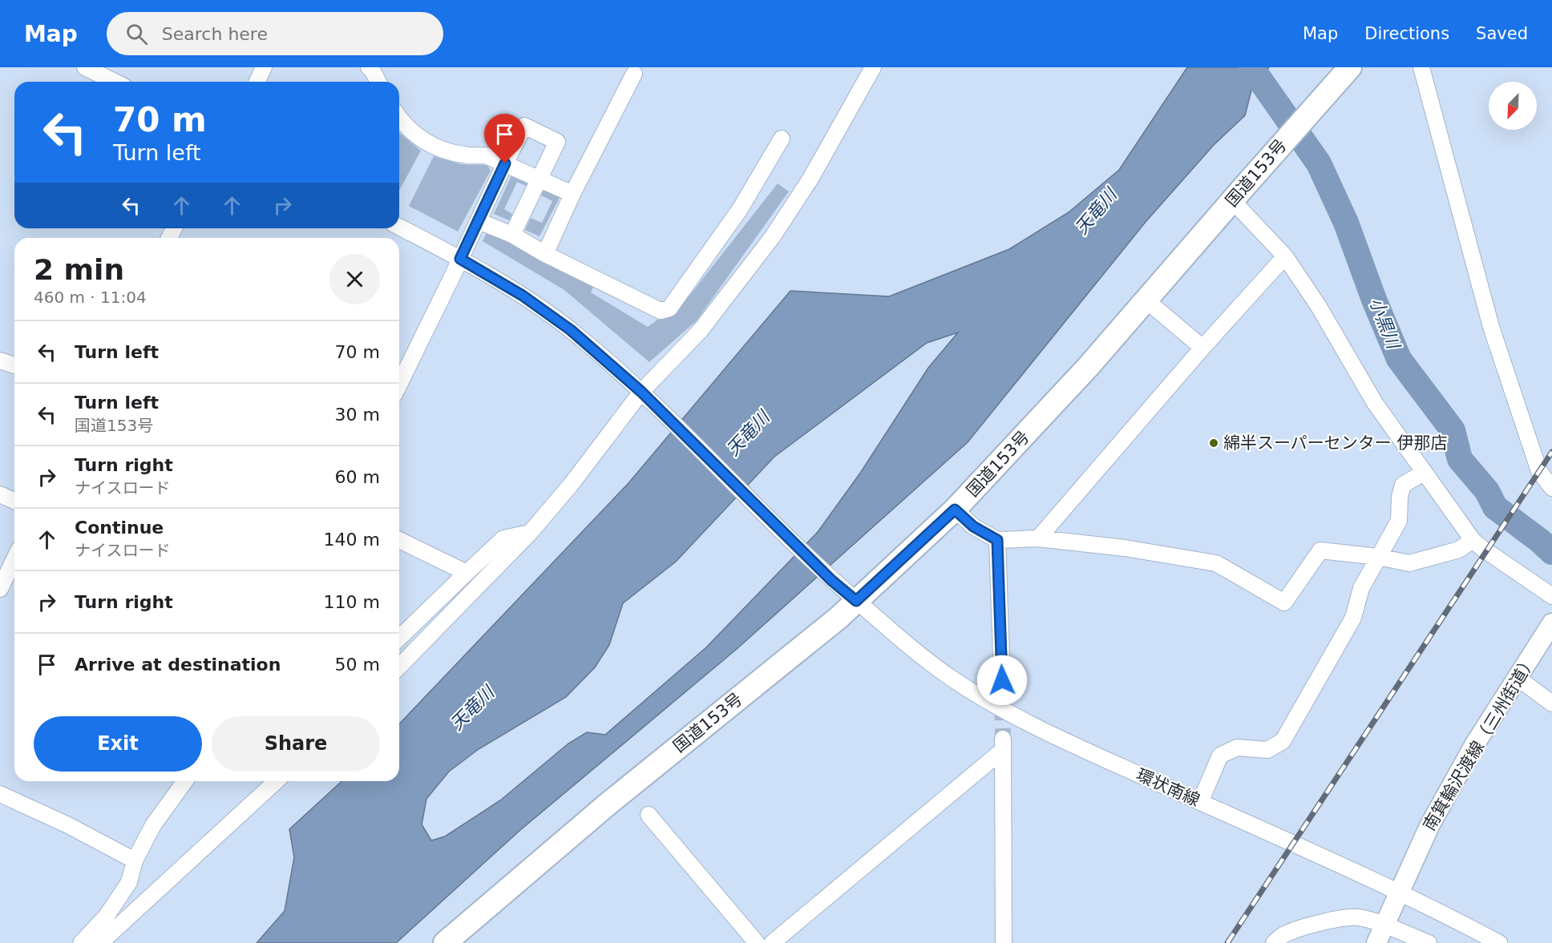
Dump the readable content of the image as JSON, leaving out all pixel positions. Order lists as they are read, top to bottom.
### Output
{
  "streets": {
    "highway": ["国道153号"],
    "main road": ["南箕輪沢渡線（三州街道）"],
    "street": ["環状南線"]
  },
  "crossings": [
    ["国道153号", "環状南線"],
    ["南箕輪沢渡線（三州街道）", "環状南線"]
  ],
  "water": ["天竜川", "小黒川"],
  "places": ["綿半スーパーセンター 伊那店"],
  "north": "bottom left",
  "page": {
    "header": "Map",
    "search": "Search here",
    "nav": ["Map", "Directions", "Saved"],
    "turn": ["70 m", "Turn left"],
    "heading": ["2 min", "460 m · 11:04"],
    "list": [
      {
        "name": "Turn left",
        "value": "70 m"
      },
      {
        "name": "Turn left",
        "note": "国道153号",
        "value": "30 m"
      },
      {
        "name": "Turn right",
        "note": "ナイスロード",
        "value": "60 m"
      },
      {
        "name": "Continue",
        "note": "ナイスロード",
        "value": "140 m"
      },
      {
        "name": "Turn right",
        "value": "110 m"
      },
      {
        "name": "Arrive at destination",
        "value": "50 m"
      }
    ],
    "buttons": ["Exit", "Share"]
  }
}
